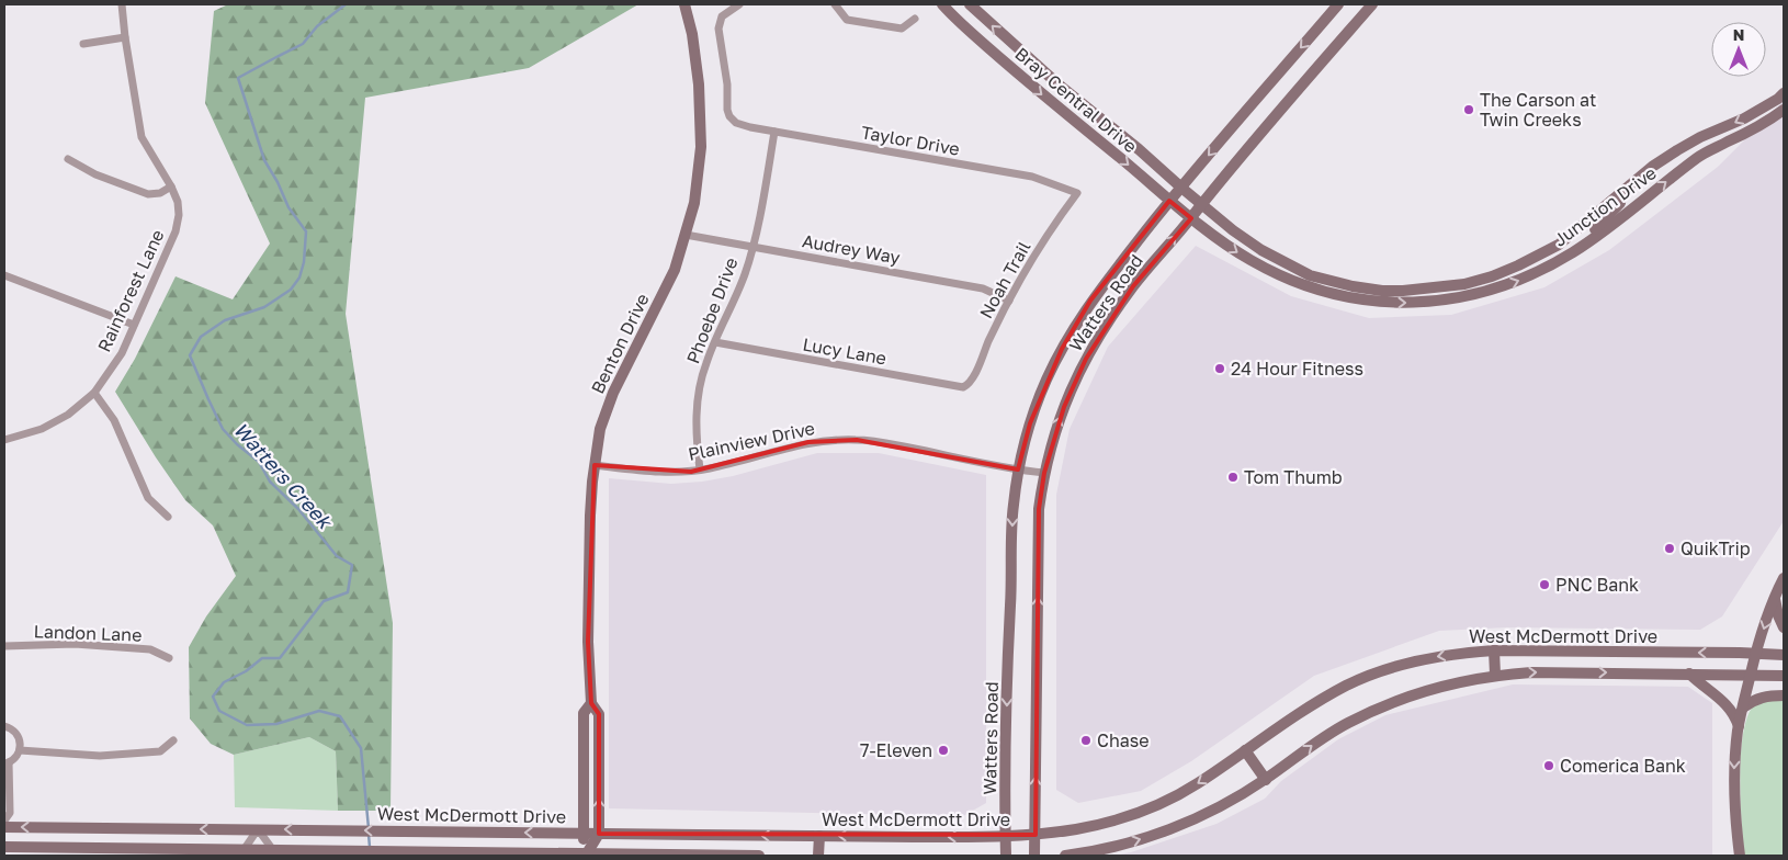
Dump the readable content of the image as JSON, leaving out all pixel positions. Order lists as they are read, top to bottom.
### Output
{
  "streets": {
    "main road": [
      "Bray Central Drive",
      "Junction Drive",
      "Watters Road",
      "Benton Drive",
      "West McDermott Drive"
    ],
    "street": [
      "Taylor Drive",
      "Audrey Way",
      "Noah Trail",
      "Rainforest Lane",
      "Phoebe Drive",
      "Lucy Lane",
      "Plainview Drive",
      "Landon Lane"
    ]
  },
  "crossings": [
    ["Bray Central Drive", "Junction Drive"],
    ["Bray Central Drive", "Watters Road"],
    ["Taylor Drive", "Noah Trail"],
    ["Taylor Drive", "Phoebe Drive"],
    ["Junction Drive", "Watters Road"],
    ["Audrey Way", "Noah Trail"],
    ["Audrey Way", "Phoebe Drive"],
    ["Audrey Way", "Benton Drive"],
    ["Noah Trail", "Lucy Lane"],
    ["Watters Road", "Plainview Drive"],
    ["Watters Road", "West McDermott Drive"],
    ["Phoebe Drive", "Lucy Lane"],
    ["Phoebe Drive", "Plainview Drive"],
    ["Benton Drive", "Plainview Drive"],
    ["Benton Drive", "West McDermott Drive"]
  ],
  "water": ["Watters Creek"],
  "places": [
    "The Carson at Twin Creeks",
    "24 Hour Fitness",
    "Tom Thumb",
    "QuikTrip",
    "PNC Bank",
    "Chase",
    "7-Eleven",
    "Comerica Bank"
  ],
  "north": "top"
}
